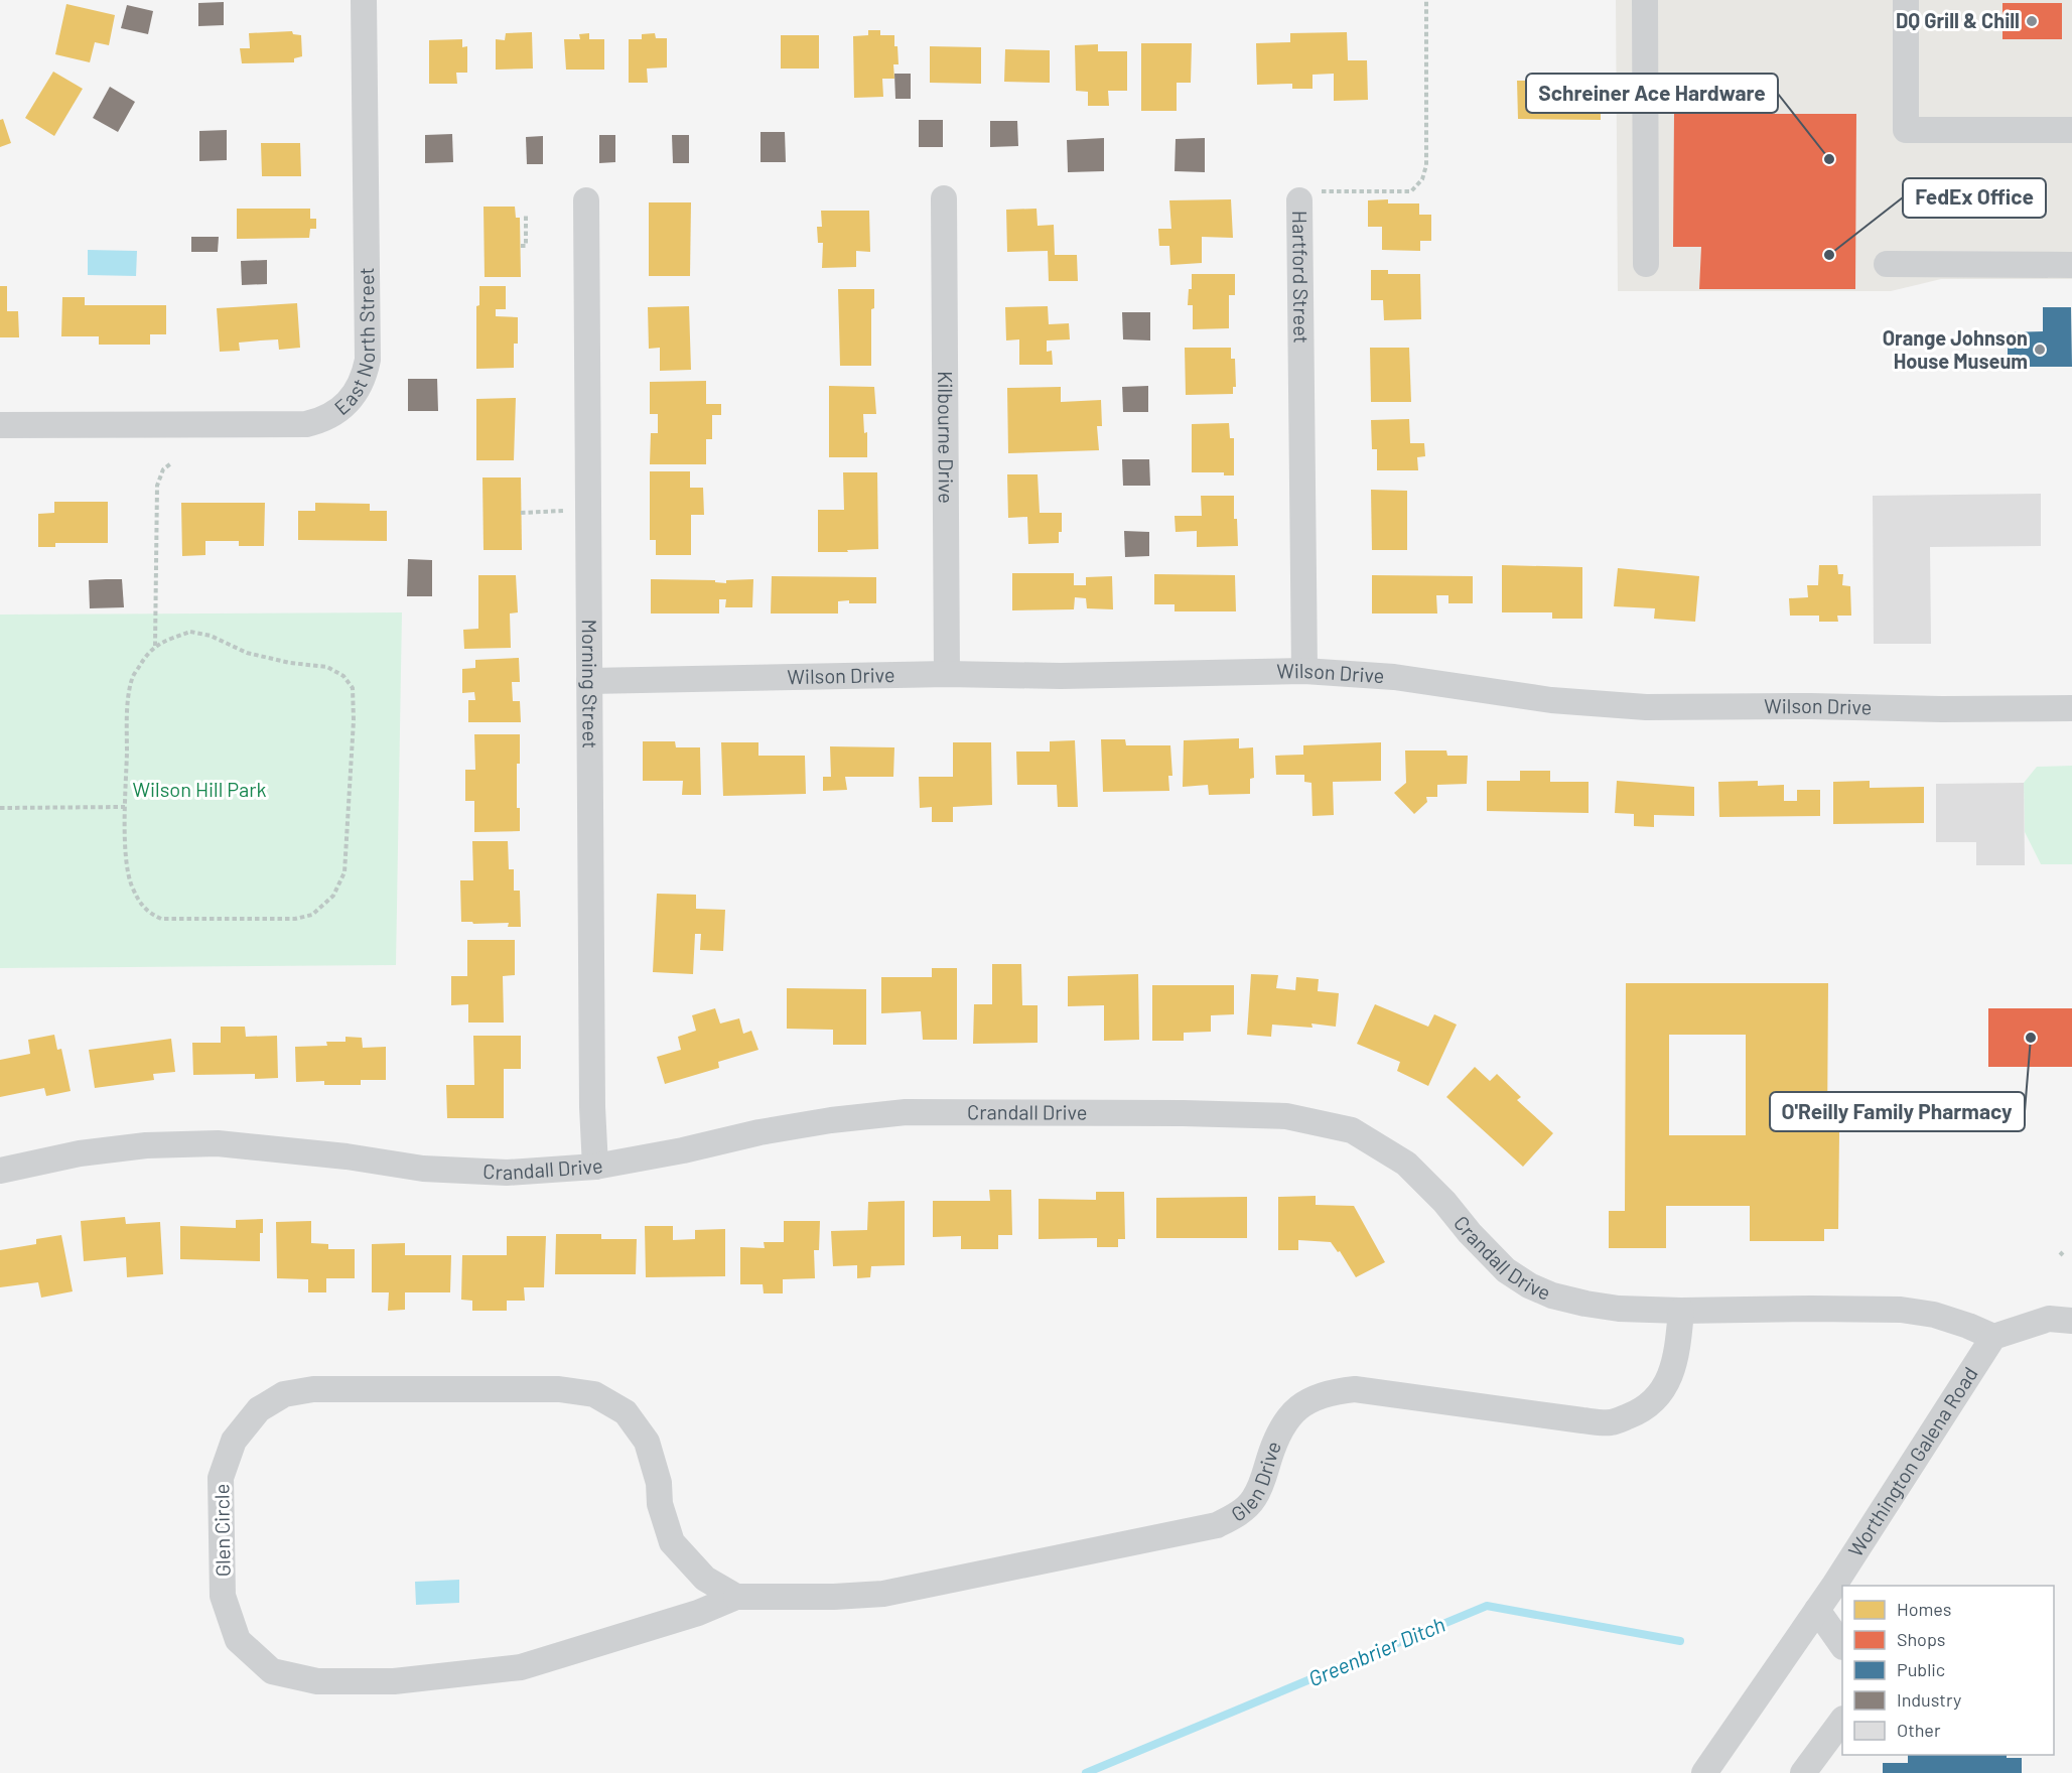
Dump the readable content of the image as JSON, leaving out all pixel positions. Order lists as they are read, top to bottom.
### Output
{
  "streets": {
    "street": [
      "Hartford Street",
      "East North Street",
      "Kilbourne Drive",
      "Wilson Drive",
      "Morning Street",
      "Crandall Drive",
      "Worthington Galena Road",
      "Glen Drive",
      "Glen Circle"
    ]
  },
  "crossings": [
    ["Hartford Street", "Wilson Drive"],
    ["Kilbourne Drive", "Wilson Drive"],
    ["Wilson Drive", "Morning Street"],
    ["Morning Street", "Crandall Drive"],
    ["Crandall Drive", "Worthington Galena Road"],
    ["Crandall Drive", "Glen Drive"],
    ["Glen Drive", "Glen Circle"]
  ],
  "water": ["Greenbrier Ditch"],
  "parks": ["Wilson Hill Park"],
  "places": [
    "DQ Grill & Chill",
    "Schreiner Ace Hardware",
    "FedEx Office",
    "Orange Johnson House Museum",
    "O'Reilly Family Pharmacy"
  ],
  "legend": [
    "Homes",
    "Shops",
    "Public",
    "Industry",
    "Other"
  ]
}
